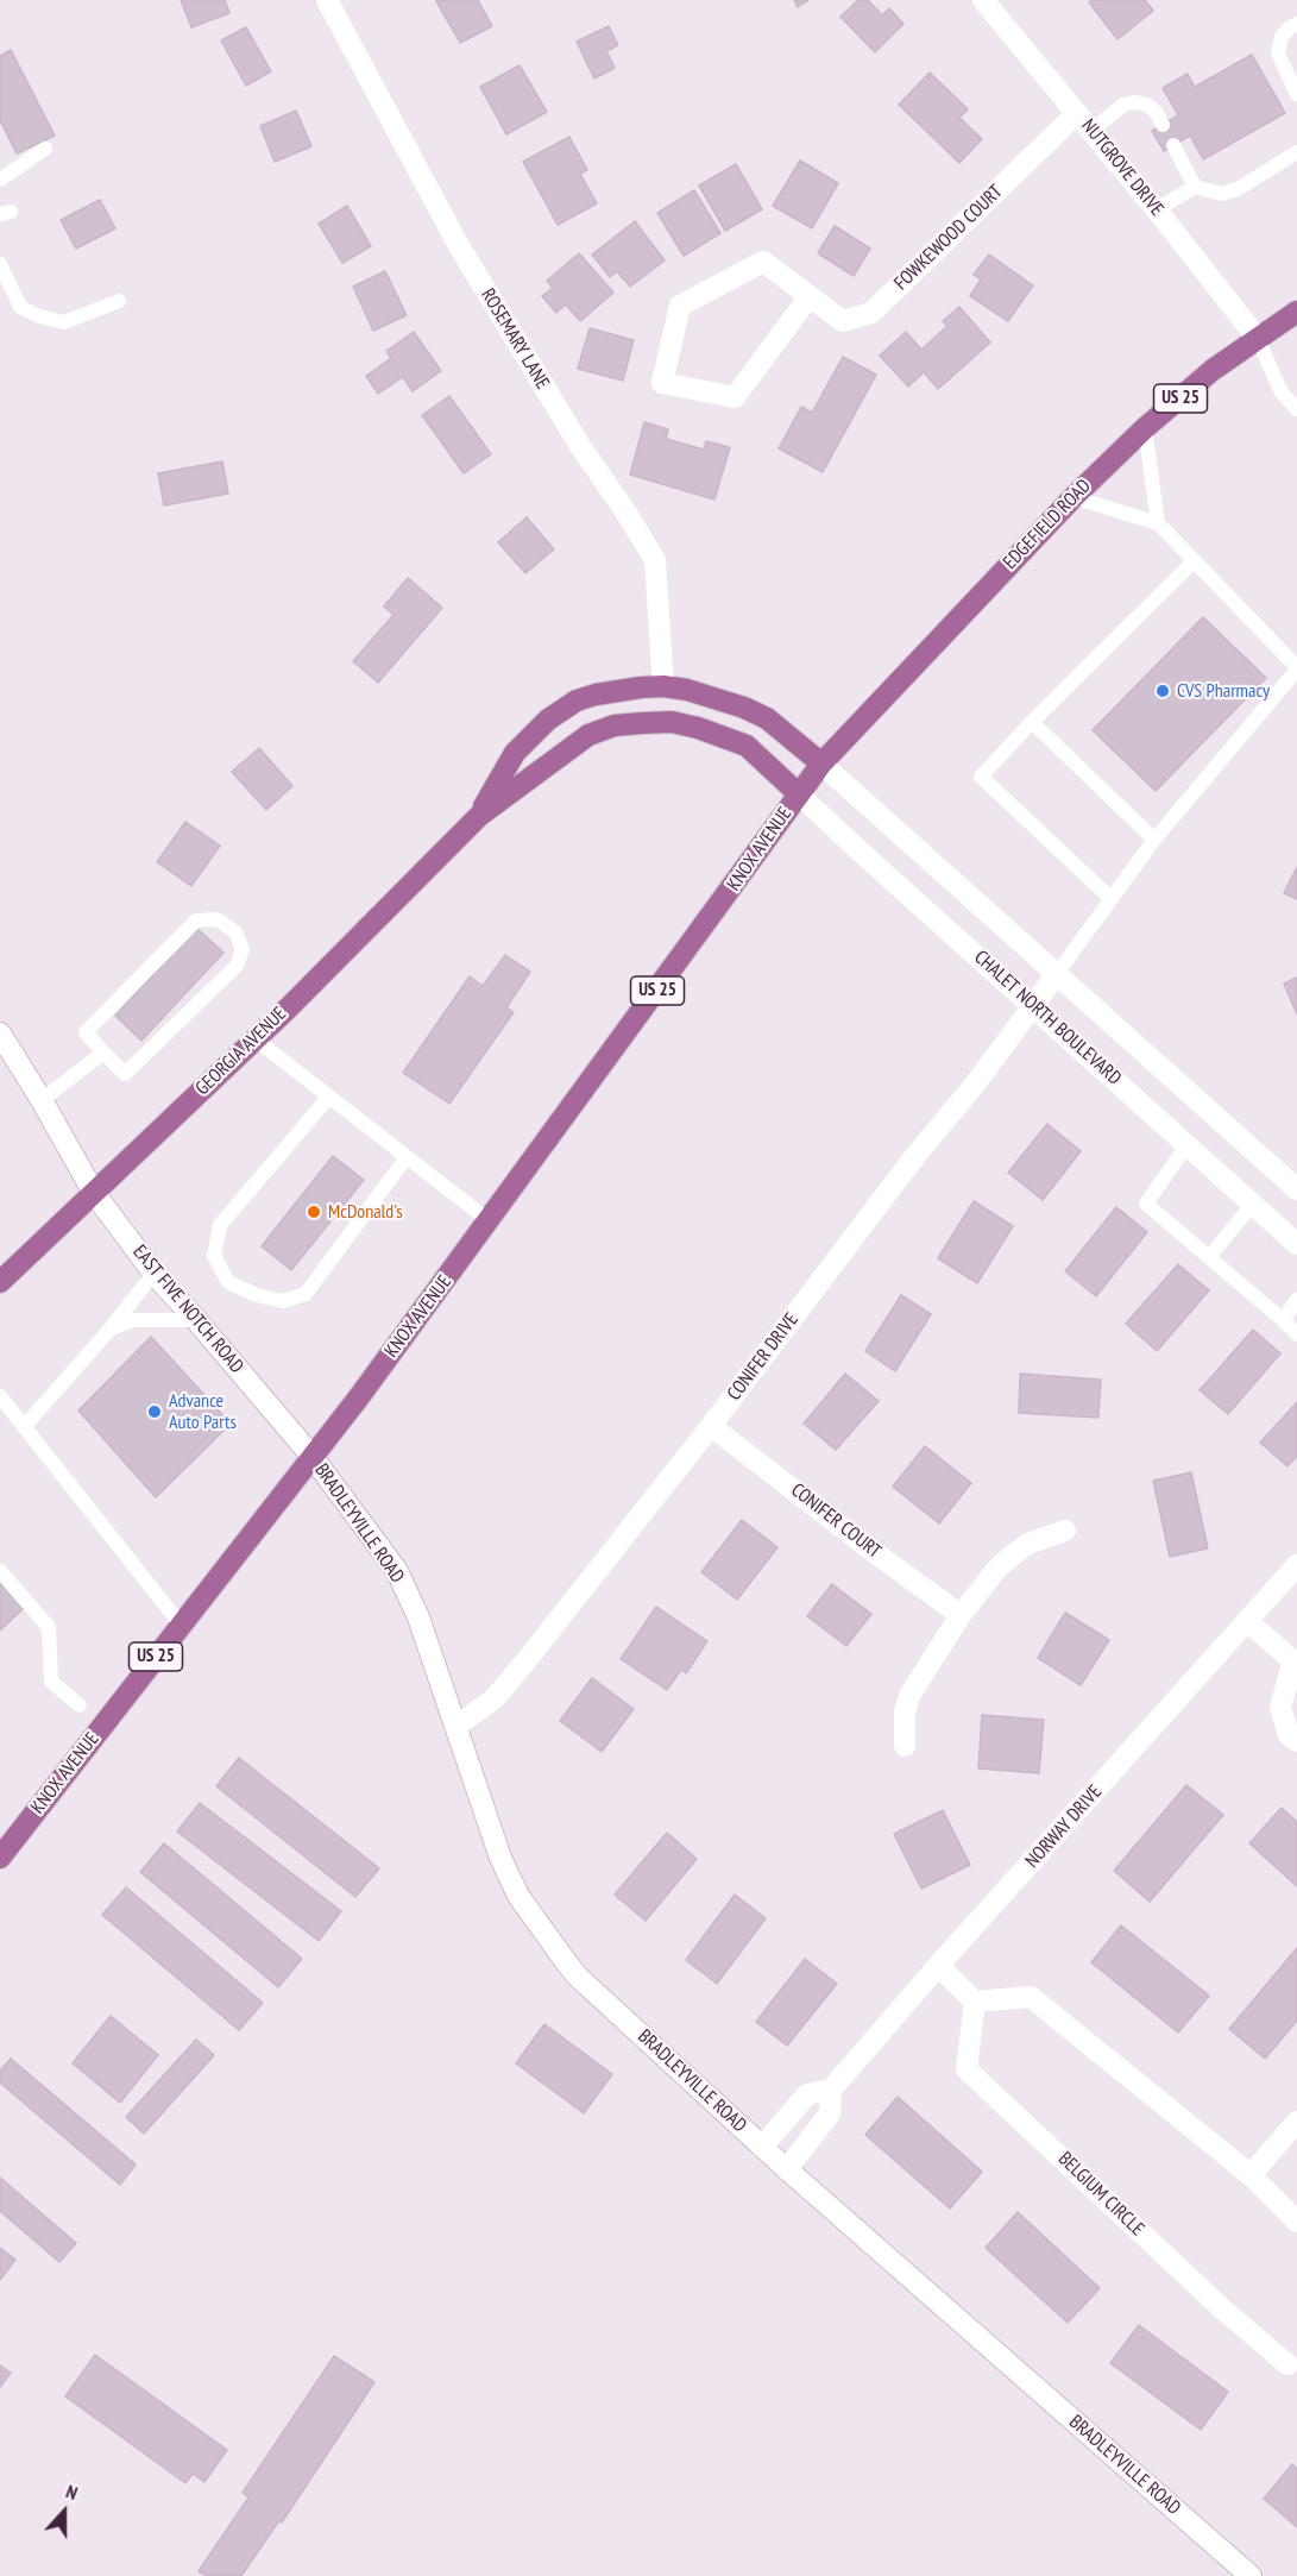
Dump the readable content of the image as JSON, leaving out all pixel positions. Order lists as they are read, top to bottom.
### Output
{
  "streets": {
    "main road": [
      "US 25",
      "EDGEFIELD ROAD",
      "KNOX AVENUE",
      "GEORGIA AVENUE"
    ],
    "street": [
      "NUTGROVE DRIVE",
      "FOWKEWOOD COURT",
      "ROSEMARY LANE",
      "CHALET NORTH BOULEVARD",
      "EAST FIVE NOTCH ROAD",
      "CONIFER DRIVE",
      "CONIFER COURT",
      "BRADLEYVILLE ROAD",
      "NORWAY DRIVE",
      "BELGIUM CIRCLE"
    ]
  },
  "crossings": [
    ["NUTGROVE DRIVE", "FOWKEWOOD COURT"],
    ["NUTGROVE DRIVE", "EDGEFIELD ROAD"],
    ["ROSEMARY LANE", "GEORGIA AVENUE"],
    ["EDGEFIELD ROAD", "KNOX AVENUE"],
    ["EDGEFIELD ROAD", "CHALET NORTH BOULEVARD"],
    ["EDGEFIELD ROAD", "GEORGIA AVENUE"],
    ["KNOX AVENUE", "CHALET NORTH BOULEVARD"],
    ["KNOX AVENUE", "GEORGIA AVENUE"],
    ["KNOX AVENUE", "EAST FIVE NOTCH ROAD"],
    ["KNOX AVENUE", "BRADLEYVILLE ROAD"],
    ["CHALET NORTH BOULEVARD", "GEORGIA AVENUE"],
    ["CHALET NORTH BOULEVARD", "CONIFER DRIVE"],
    ["GEORGIA AVENUE", "EAST FIVE NOTCH ROAD"],
    ["EAST FIVE NOTCH ROAD", "BRADLEYVILLE ROAD"],
    ["CONIFER DRIVE", "CONIFER COURT"],
    ["CONIFER DRIVE", "BRADLEYVILLE ROAD"],
    ["BRADLEYVILLE ROAD", "NORWAY DRIVE"]
  ],
  "places": ["CVS Pharmacy", "McDonald's", "Advance Auto Parts"],
  "north": "top"
}
